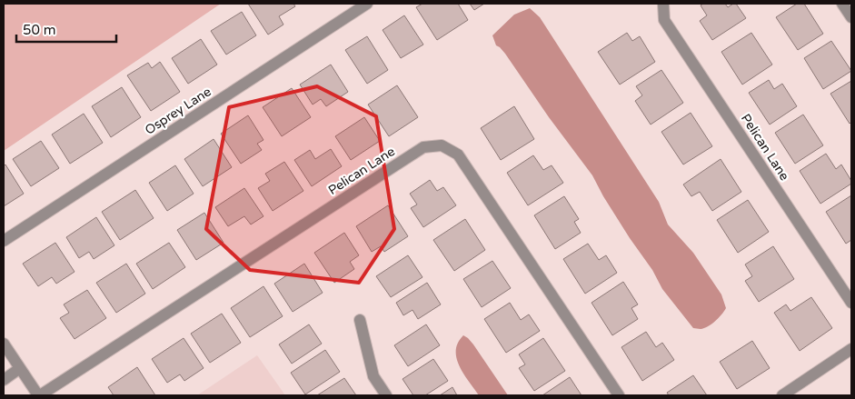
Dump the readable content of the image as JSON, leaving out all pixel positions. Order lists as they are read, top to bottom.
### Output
{
  "streets": {
    "street": ["Osprey Lane", "Pelican Lane"]
  },
  "scale_bar": "50 m"
}
